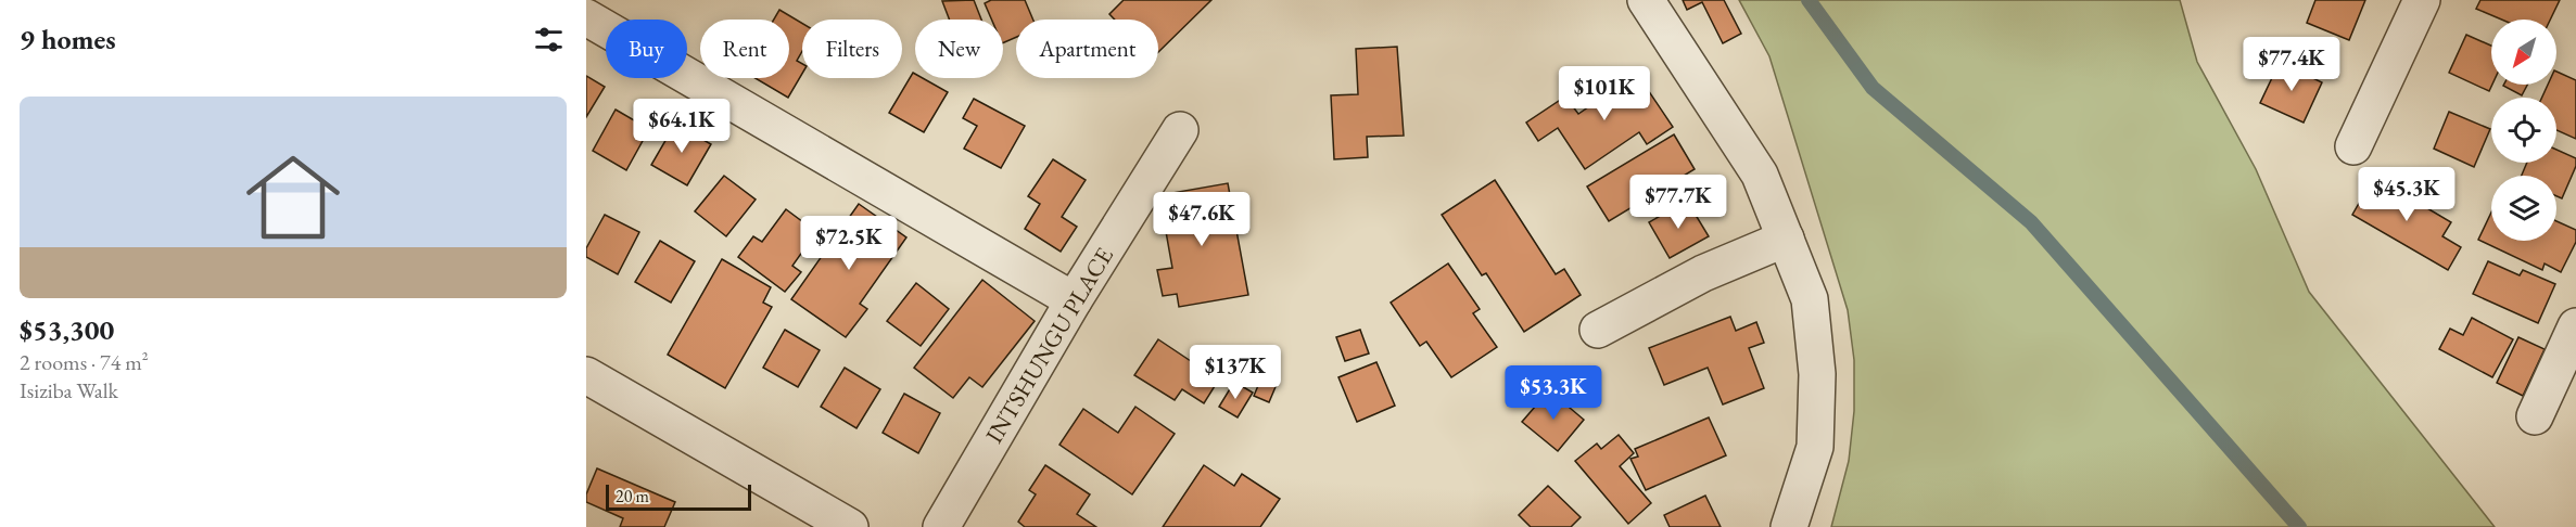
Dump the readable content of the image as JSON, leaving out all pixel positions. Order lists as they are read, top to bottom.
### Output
{
  "streets": {
    "street": ["INTSHUNGU PLACE"]
  },
  "scale_bar": "20 m",
  "north": "bottom left",
  "page": {
    "heading": "9 homes",
    "chip": [
      "Buy",
      "Rent",
      "Filters",
      "New",
      "Apartment"
    ],
    "price": [
      "$77.4K",
      "$101K",
      "$64.1K",
      "$45.3K",
      "$77.7K",
      "$47.6K",
      "$72.5K",
      "$137K",
      "$53.3K"
    ],
    "list": [
      {
        "name": "$53,300",
        "note": "2 rooms · 74 m² · Isiziba Walk"
      }
    ],
    "scale": "20 m"
  }
}
